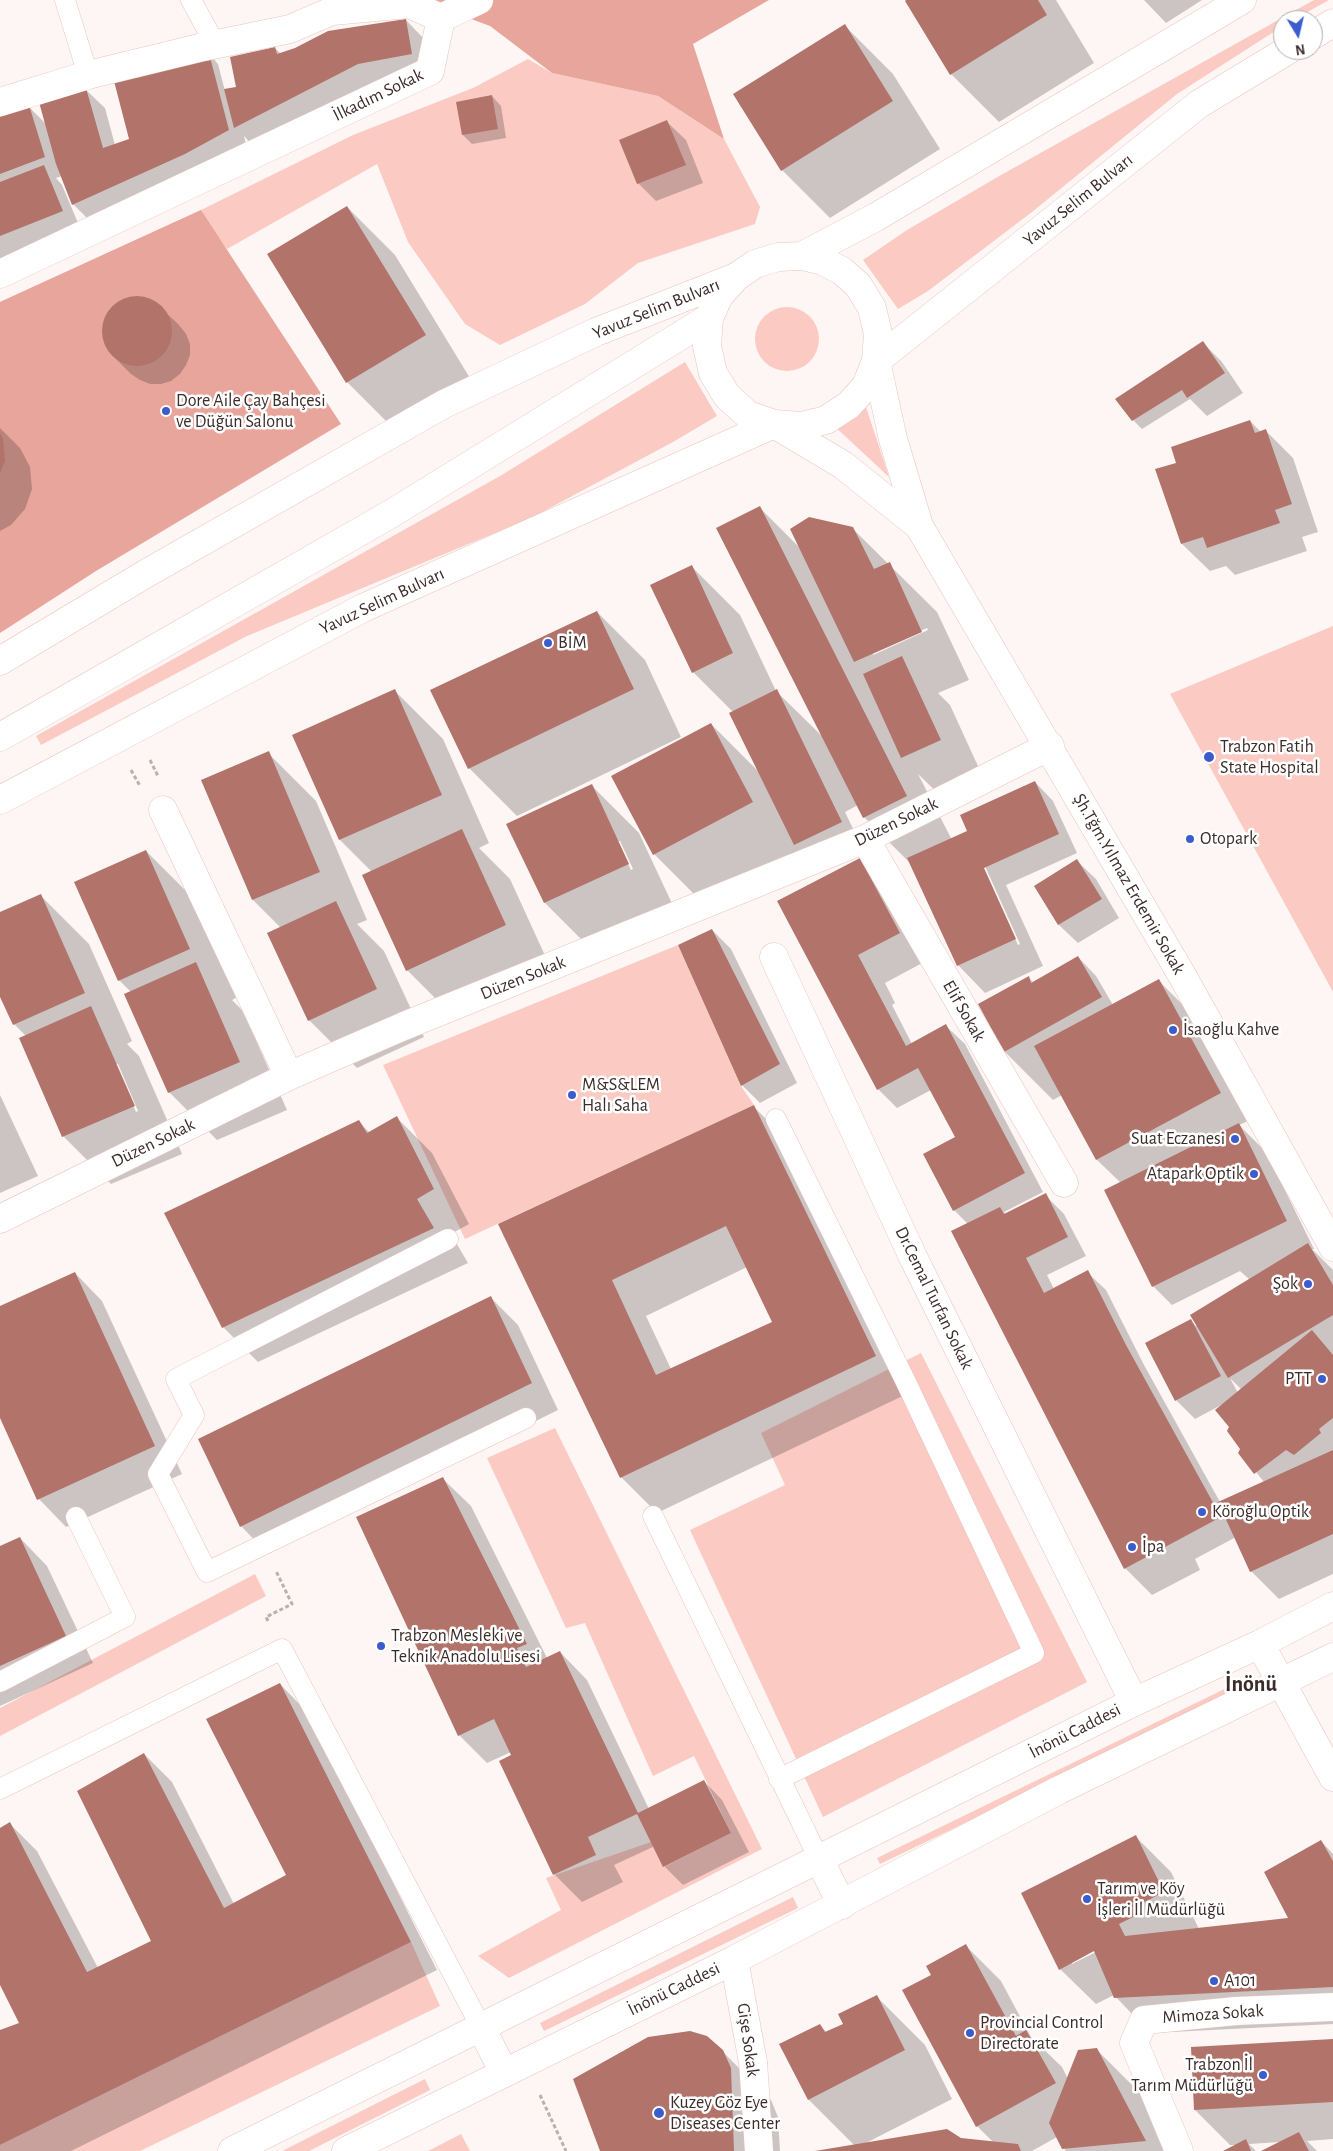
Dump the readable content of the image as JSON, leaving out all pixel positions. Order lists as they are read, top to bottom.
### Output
{
  "streets": {
    "street": [
      "İlkadım Sokak",
      "Yavuz Selim Bulvarı",
      "Düzen Sokak",
      "Şh.Tğm.Yılmaz Erdemir Sokak",
      "Elif Sokak",
      "Dr.Cemal Turfan Sokak",
      "İnönü Caddesi",
      "Mimoza Sokak",
      "Gişe Sokak"
    ]
  },
  "crossings": [
    ["Yavuz Selim Bulvarı", "Şh.Tğm.Yılmaz Erdemir Sokak"],
    ["Düzen Sokak", "Şh.Tğm.Yılmaz Erdemir Sokak"],
    ["Düzen Sokak", "Elif Sokak"],
    ["Dr.Cemal Turfan Sokak", "İnönü Caddesi"],
    ["İnönü Caddesi", "Gişe Sokak"]
  ],
  "districts": ["İnönü"],
  "places": [
    "Dore Aile Çay Bahçesi ve Düğün Salonu",
    "BİM",
    "Trabzon Fatih State Hospital",
    "Otopark",
    "İsaoğlu Kahve",
    "M&S&LEM Halı Saha",
    "Suat Eczanesi",
    "Atapark Optik",
    "Şok",
    "PTT",
    "Köroğlu Optik",
    "İpa",
    "Trabzon Mesleki ve Teknik Anadolu Lisesi",
    "Tarım ve Köy İşleri İl Müdürlüğü",
    "A101",
    "Provincial Control Directorate",
    "Trabzon İl Tarım Müdürlüğü",
    "Kuzey Göz Eye Diseases Center"
  ],
  "north": "bottom"
}
